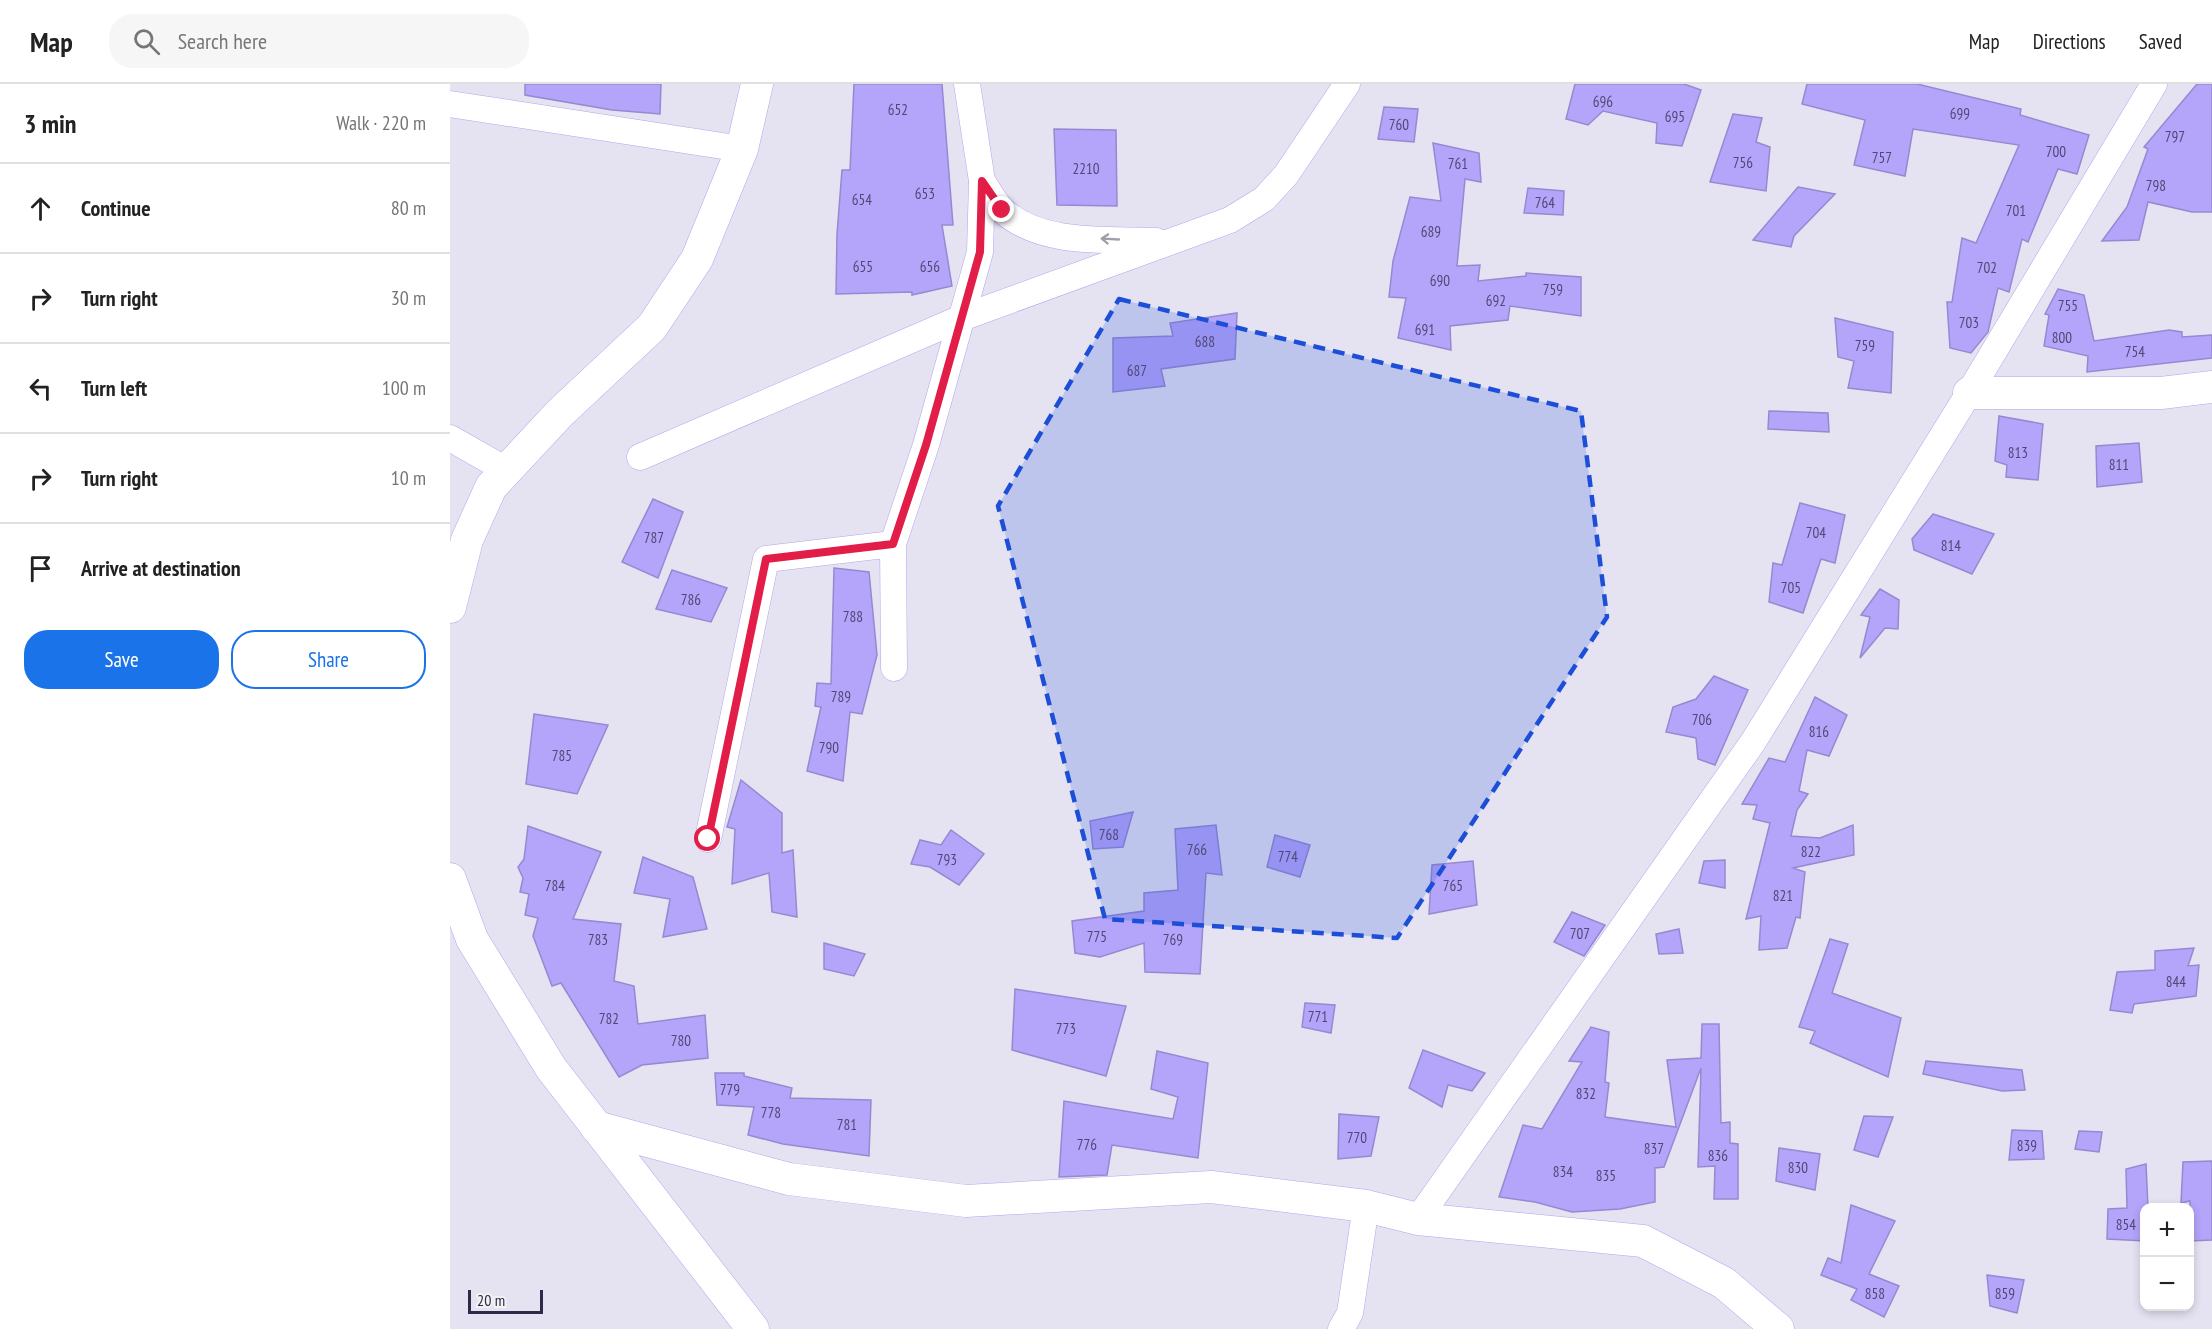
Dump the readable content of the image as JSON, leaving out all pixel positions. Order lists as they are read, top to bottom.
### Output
{
  "house_numbers": [
    "696",
    "652",
    "699",
    "695",
    "760",
    "797",
    "700",
    "757",
    "756",
    "761",
    "2210",
    "798",
    "653",
    "654",
    "764",
    "701",
    "689",
    "655",
    "656",
    "702",
    "690",
    "759",
    "692",
    "755",
    "703",
    "691",
    "800",
    "688",
    "759",
    "754",
    "687",
    "813",
    "811",
    "704",
    "787",
    "814",
    "705",
    "786",
    "788",
    "789",
    "706",
    "816",
    "790",
    "785",
    "768",
    "766",
    "822",
    "774",
    "793",
    "784",
    "765",
    "821",
    "707",
    "775",
    "783",
    "769",
    "844",
    "771",
    "782",
    "773",
    "780",
    "779",
    "832",
    "778",
    "781",
    "770",
    "776",
    "839",
    "837",
    "836",
    "830",
    "834",
    "835",
    "854",
    "858",
    "859"
  ],
  "scale_bar": "20 m",
  "page": {
    "header": "Map",
    "search": "Search here",
    "nav": ["Map", "Directions", "Saved"],
    "heading": ["3 min", "Walk · 220 m"],
    "list": [
      ["Continue", "80 m"],
      ["Turn right", "30 m"],
      ["Turn left", "100 m"],
      ["Turn right", "10 m"],
      "Arrive at destination"
    ],
    "buttons": ["Save", "Share"],
    "map_buttons": ["+", "−"],
    "scale": "20 m"
  }
}
